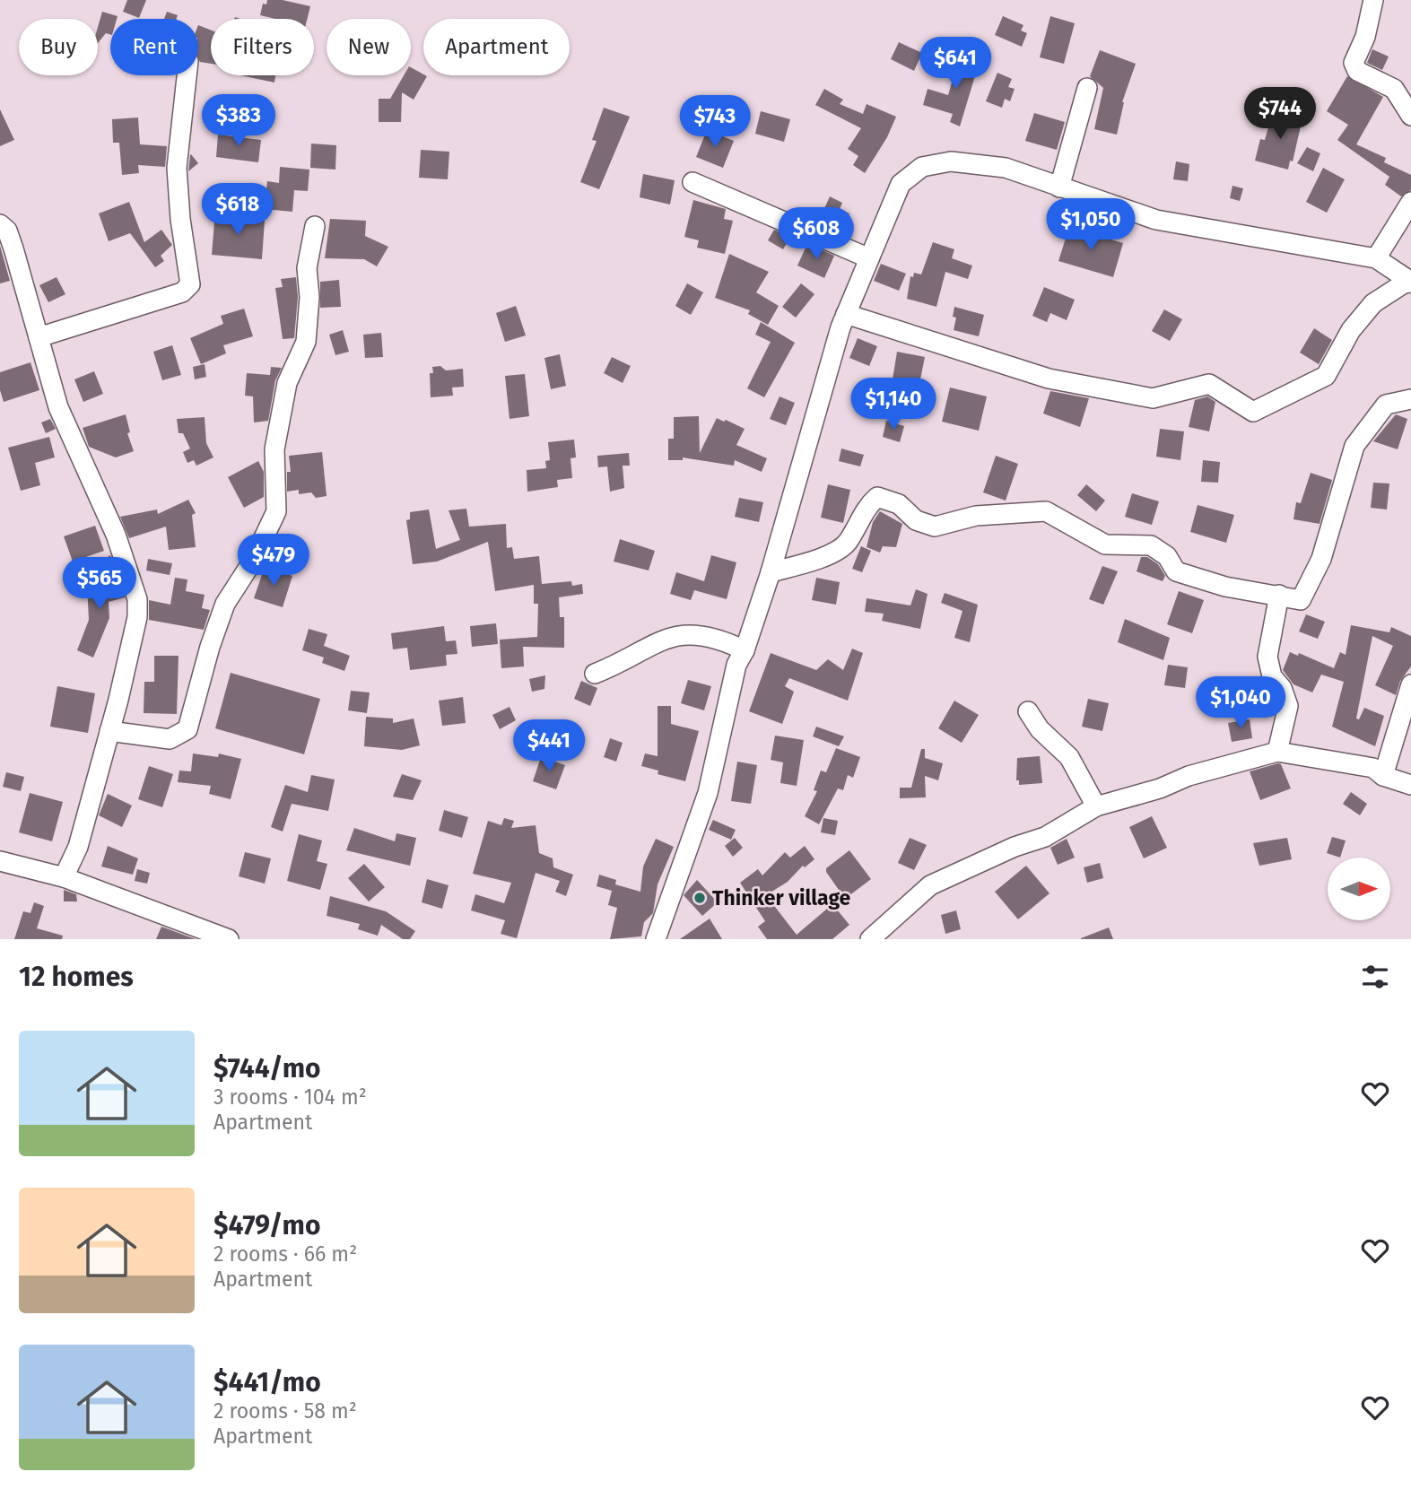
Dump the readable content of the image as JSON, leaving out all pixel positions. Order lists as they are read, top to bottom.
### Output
{
  "places": ["Thinker village"],
  "north": "right",
  "page": {
    "chip": [
      "Buy",
      "Rent",
      "Filters",
      "New",
      "Apartment"
    ],
    "price": [
      "$641",
      "$744",
      "$383",
      "$743",
      "$618",
      "$1,050",
      "$608",
      "$1,140",
      "$479",
      "$565",
      "$1,040",
      "$441"
    ],
    "heading": "12 homes",
    "list": [
      {
        "name": "$744/mo",
        "note": "3 rooms · 104 m² · Apartment"
      },
      {
        "name": "$479/mo",
        "note": "2 rooms · 66 m² · Apartment"
      },
      {
        "name": "$441/mo",
        "note": "2 rooms · 58 m² · Apartment"
      }
    ]
  }
}
